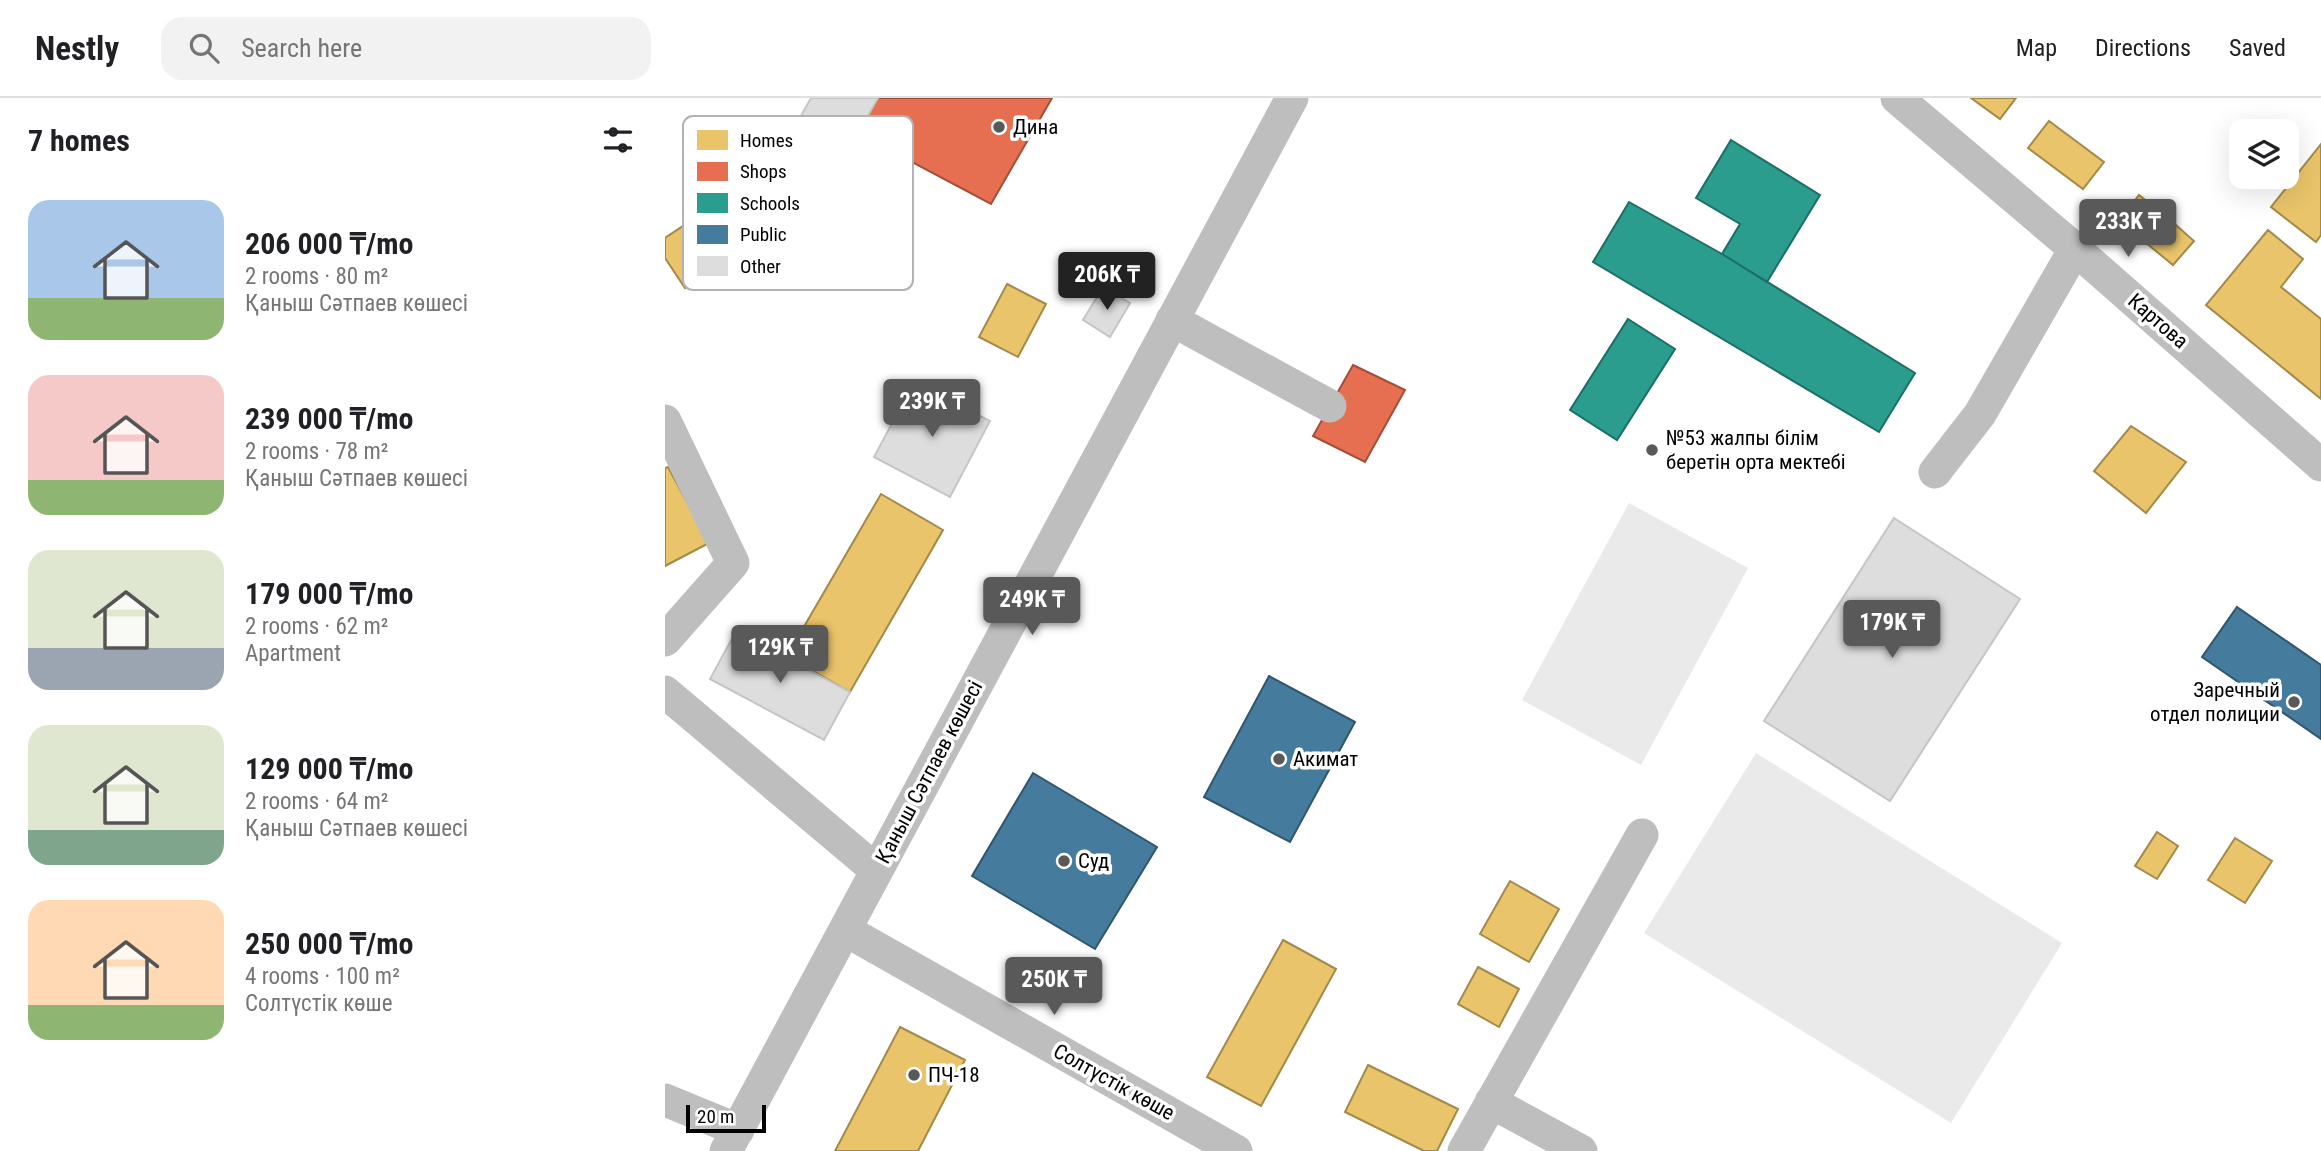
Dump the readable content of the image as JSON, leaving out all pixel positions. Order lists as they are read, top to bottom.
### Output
{
  "streets": {
    "street": ["Картова", "Қаныш Сәтпаев көшесі", "Солтүстік көше"]
  },
  "crossings": [
    ["Қаныш Сәтпаев көшесі", "Солтүстік көше"]
  ],
  "places": [
    "Дина",
    "№53 жалпы білім беретін орта мектебі",
    "Заречный отдел полиции",
    "Акимат",
    "Суд",
    "ПЧ-18"
  ],
  "legend": [
    "Homes",
    "Shops",
    "Schools",
    "Public",
    "Other"
  ],
  "scale_bar": "20 m",
  "page": {
    "header": "Nestly",
    "search": "Search here",
    "nav": ["Map", "Directions", "Saved"],
    "heading": "7 homes",
    "list": [
      {
        "name": "206 000 ₸/mo",
        "note": "2 rooms · 80 m² · Қаныш Сәтпаев көшесі"
      },
      {
        "name": "239 000 ₸/mo",
        "note": "2 rooms · 78 m² · Қаныш Сәтпаев көшесі"
      },
      {
        "name": "179 000 ₸/mo",
        "note": "2 rooms · 62 m² · Apartment"
      },
      {
        "name": "129 000 ₸/mo",
        "note": "2 rooms · 64 m² · Қаныш Сәтпаев көшесі"
      },
      {
        "name": "250 000 ₸/mo",
        "note": "4 rooms · 100 m² · Солтүстік көше"
      }
    ],
    "price": [
      "233K ₸",
      "206K ₸",
      "239K ₸",
      "249K ₸",
      "179K ₸",
      "129K ₸",
      "250K ₸"
    ],
    "scale": "20 m"
  }
}
